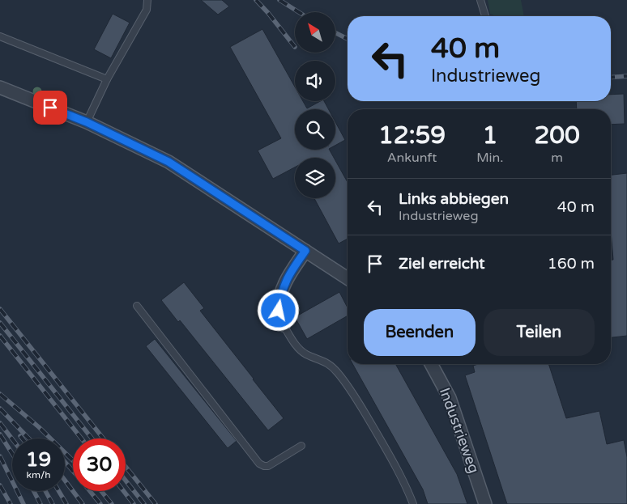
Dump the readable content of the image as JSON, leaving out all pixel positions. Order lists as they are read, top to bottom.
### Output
{
  "streets": {
    "street": ["Industrieweg"]
  },
  "north": "top left",
  "page": {
    "turn": ["40 m", "Industrieweg"],
    "eta": [
      "12:59",
      "Ankunft",
      "1",
      "Min.",
      "200",
      "m"
    ],
    "list": [
      {
        "name": "Links abbiegen",
        "note": "Industrieweg",
        "value": "40 m"
      },
      {
        "name": "Ziel erreicht",
        "value": "160 m"
      }
    ],
    "buttons": ["Beenden", "Teilen"],
    "speed": "19 km/h",
    "limit": "30"
  }
}
